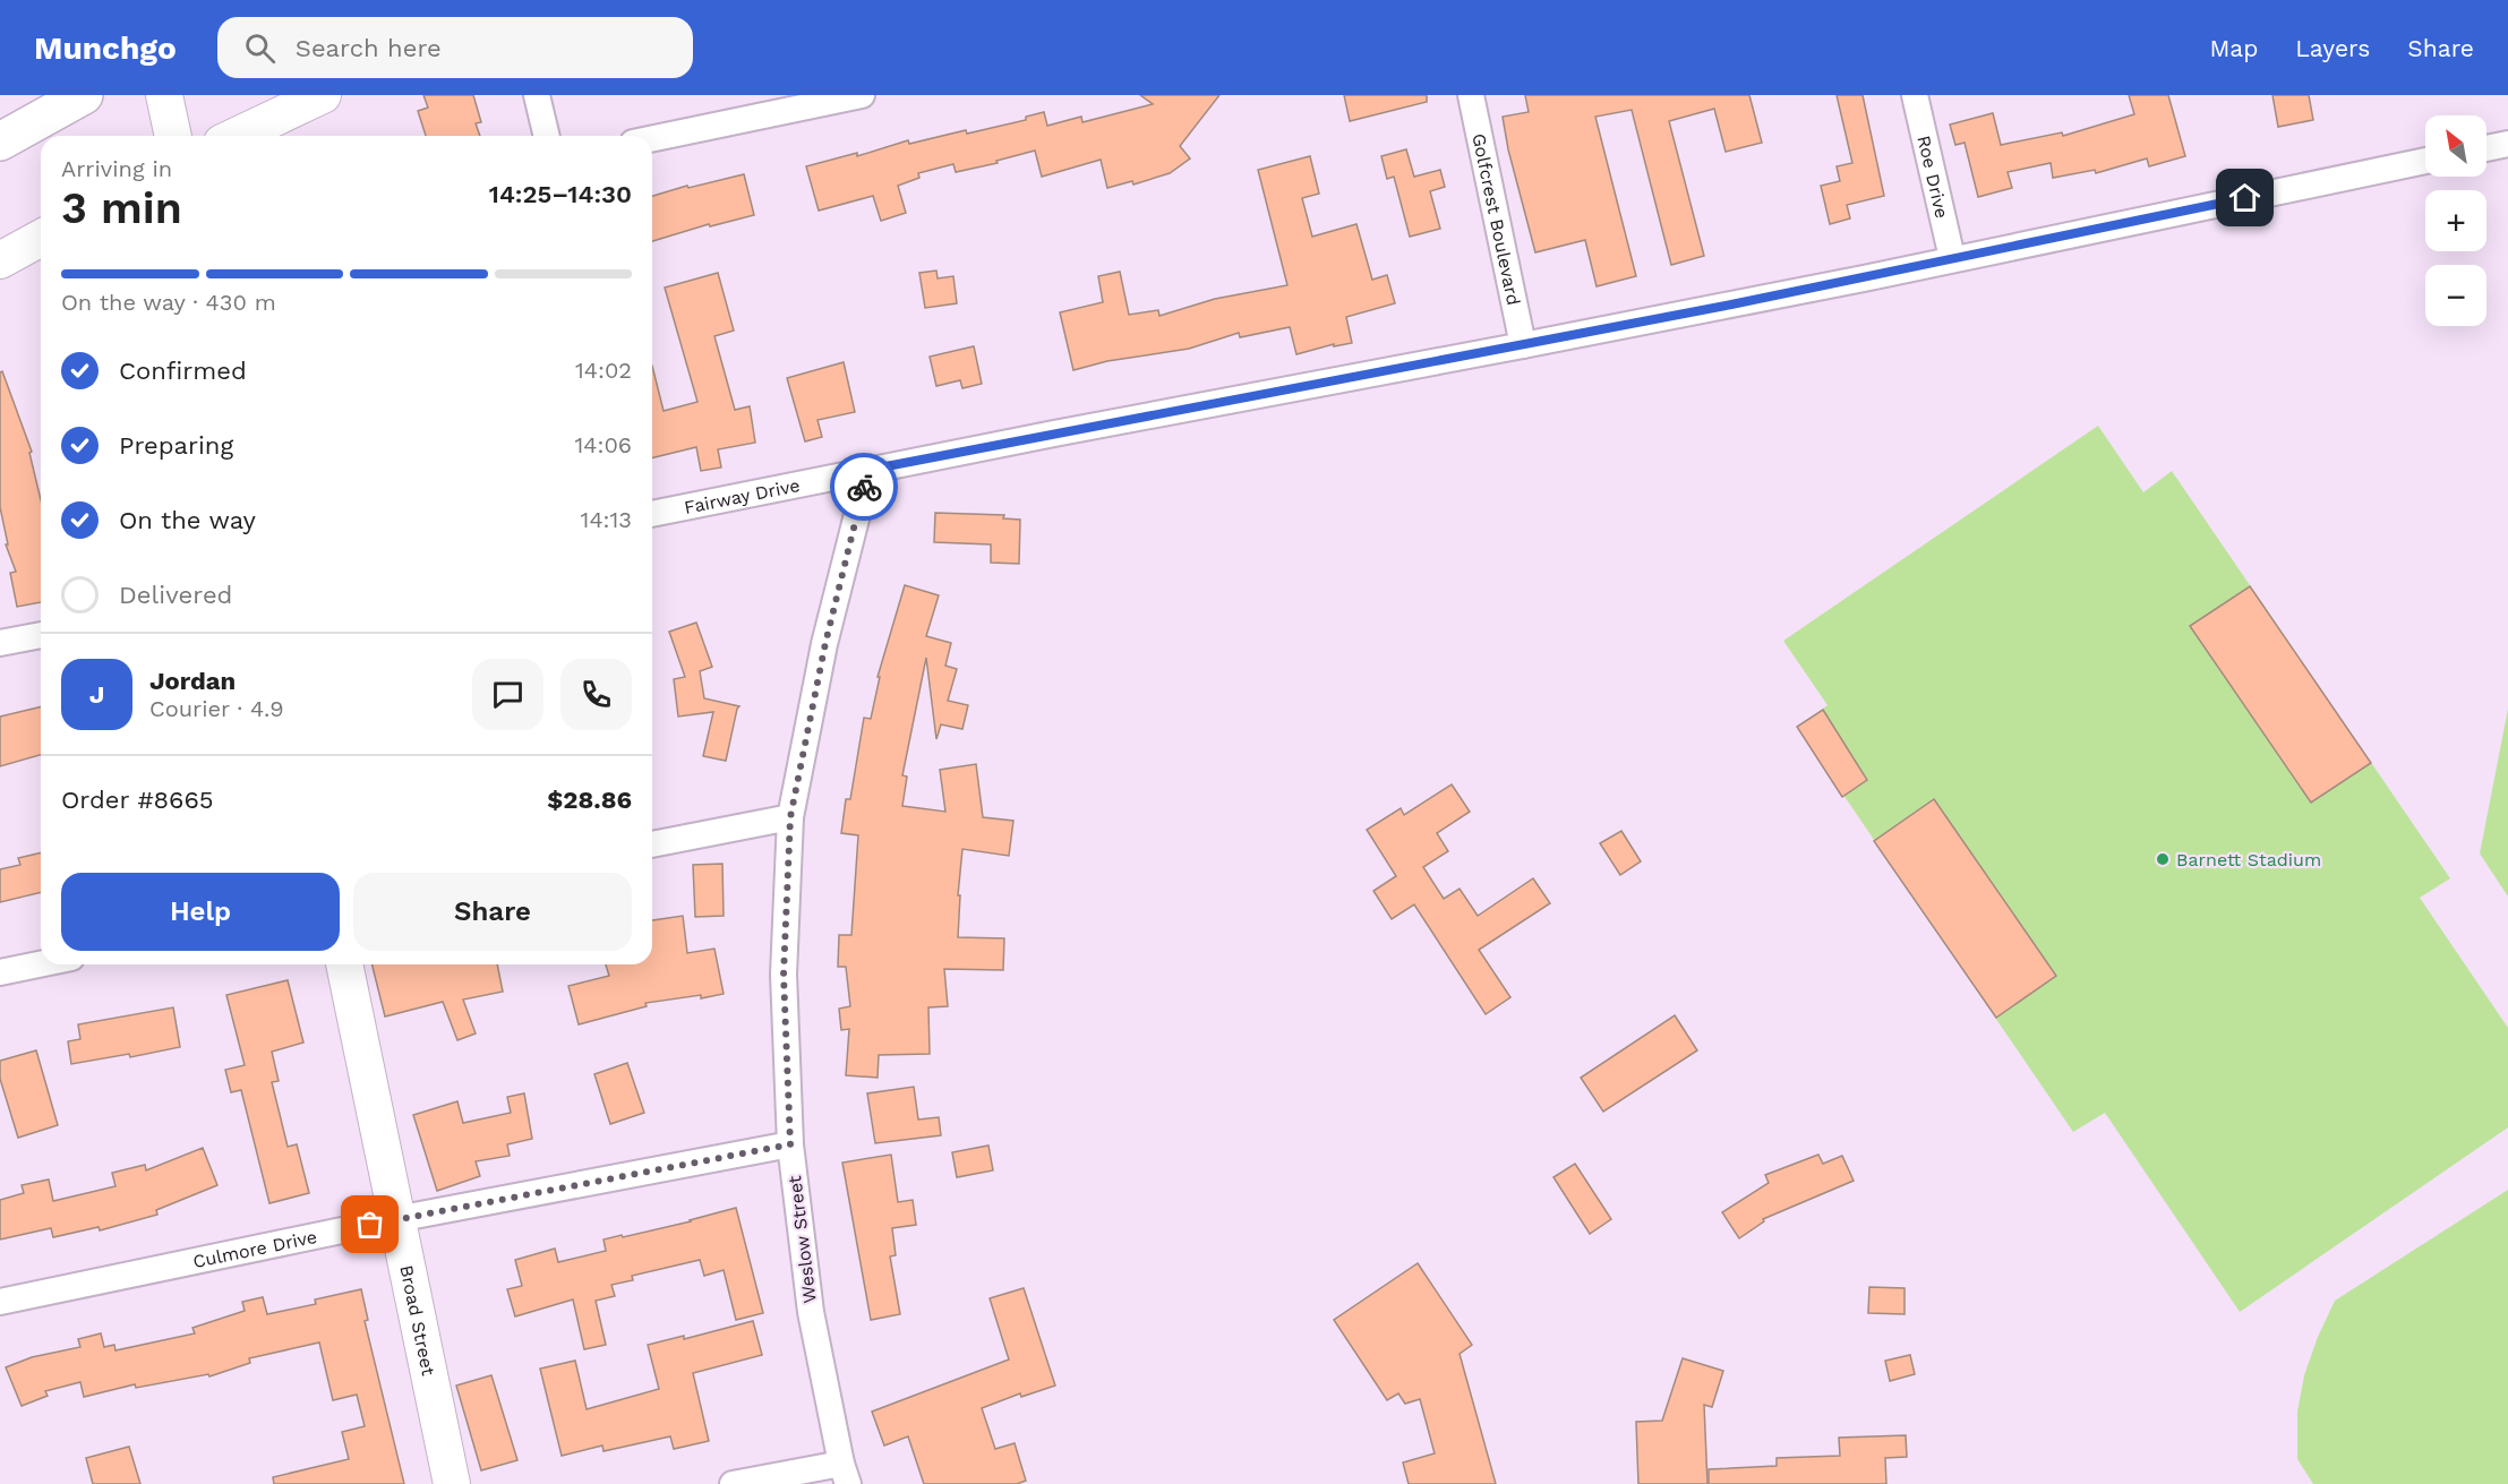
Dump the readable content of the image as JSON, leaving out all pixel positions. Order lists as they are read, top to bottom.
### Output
{
  "streets": {
    "street": [
      "Roe Drive",
      "Golfcrest Boulevard",
      "Fairway Drive",
      "Weslow Street",
      "Culmore Drive",
      "Broad Street"
    ]
  },
  "crossings": [
    ["Roe Drive", "Fairway Drive"],
    ["Golfcrest Boulevard", "Fairway Drive"],
    ["Fairway Drive", "Weslow Street"],
    ["Weslow Street", "Culmore Drive"],
    ["Culmore Drive", "Broad Street"]
  ],
  "places": ["Barnett Stadium"],
  "north": "top left",
  "page": {
    "header": "Munchgo",
    "search": "Search here",
    "nav": ["Map", "Layers", "Share"],
    "map_buttons": ["+", "−"],
    "heading": ["3 min", "Arriving in", "14:25–14:30"],
    "panel": [
      "Jordan",
      "Courier · 4.9",
      "Order #8665",
      "$28.86"
    ],
    "bar": "On the way · 430 m",
    "list": [
      ["Confirmed", "14:02"],
      ["Preparing", "14:06"],
      ["On the way", "14:13"],
      "Delivered"
    ],
    "round": "J",
    "buttons": ["Help", "Share"]
  }
}
